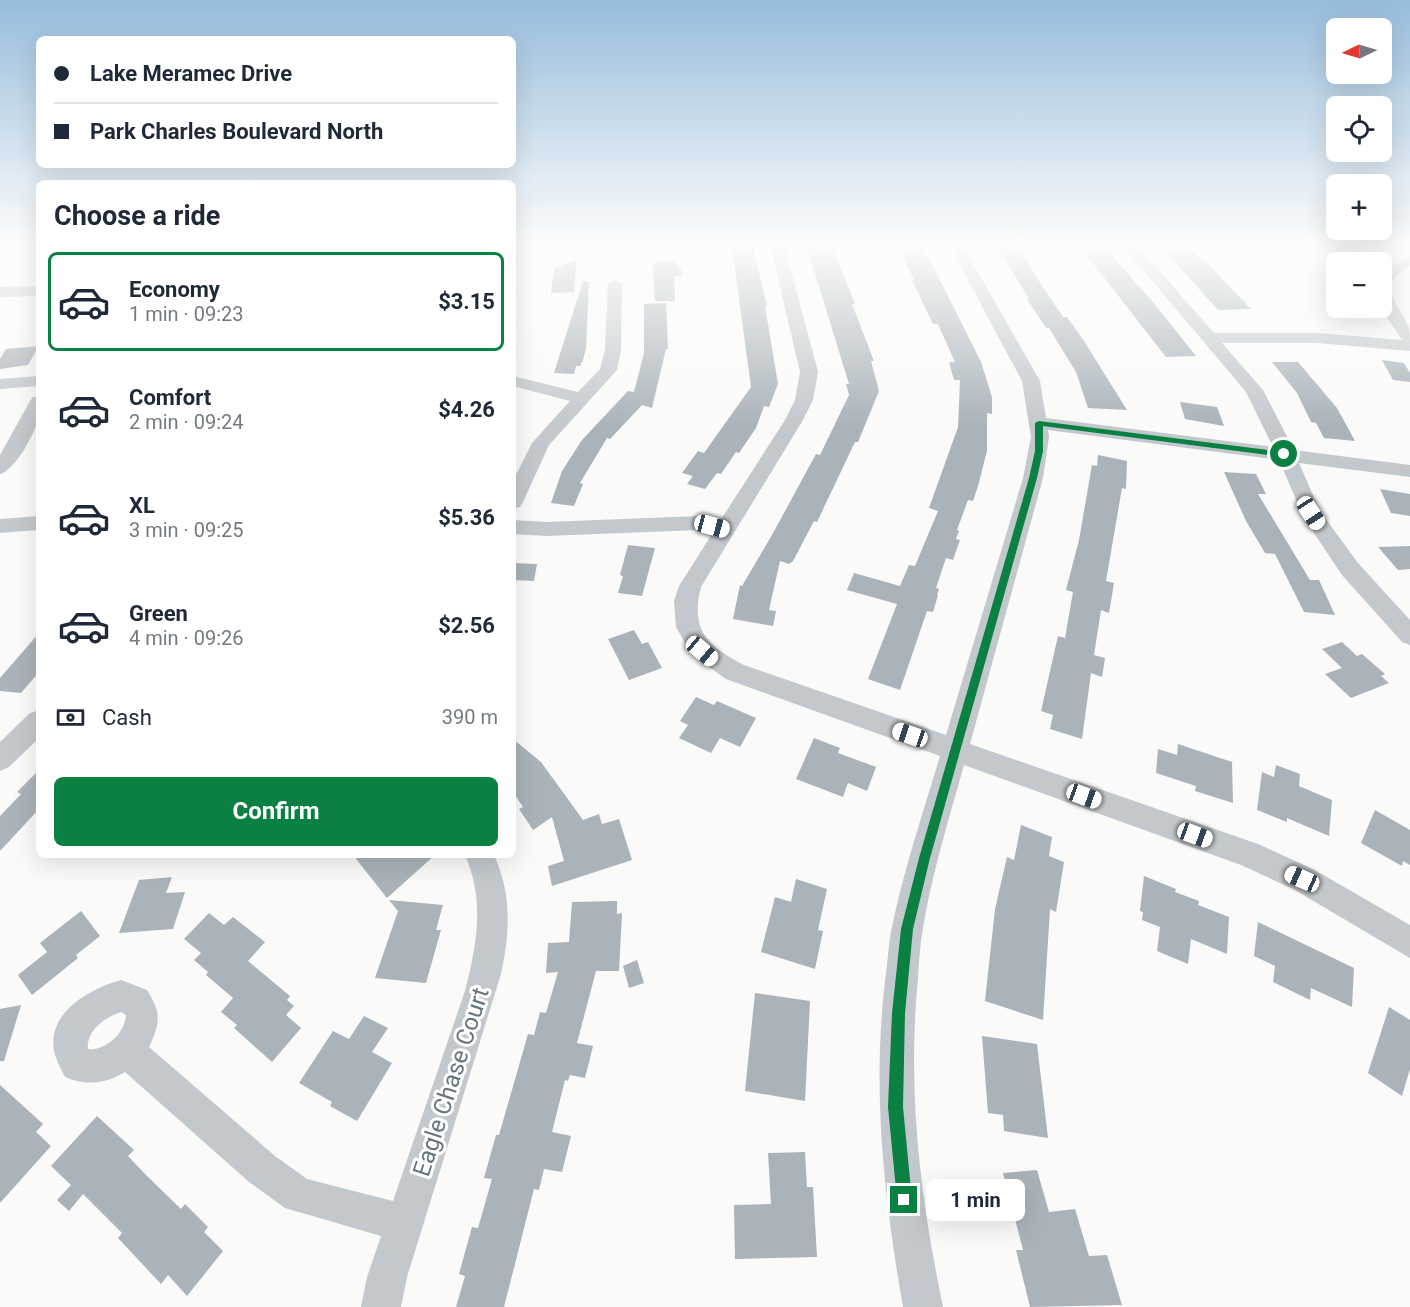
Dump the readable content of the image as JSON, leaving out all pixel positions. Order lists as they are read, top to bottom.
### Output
{
  "streets": {
    "street": ["Eagle Chase Court"]
  },
  "north": "left",
  "page": {
    "map_buttons": ["+", "−"],
    "banner": ["Lake Meramec Drive", "Park Charles Boulevard North"],
    "heading": "Choose a ride",
    "list": [
      {
        "name": "Economy",
        "note": "1 min · 09:23",
        "value": "$3.15"
      },
      {
        "name": "Comfort",
        "note": "2 min · 09:24",
        "value": "$4.26"
      },
      {
        "name": "XL",
        "note": "3 min · 09:25",
        "value": "$5.36"
      },
      {
        "name": "Green",
        "note": "4 min · 09:26",
        "value": "$2.56"
      }
    ],
    "pay": ["Cash", "390 m"],
    "buttons": "Confirm",
    "bubble": "1 min"
  }
}
